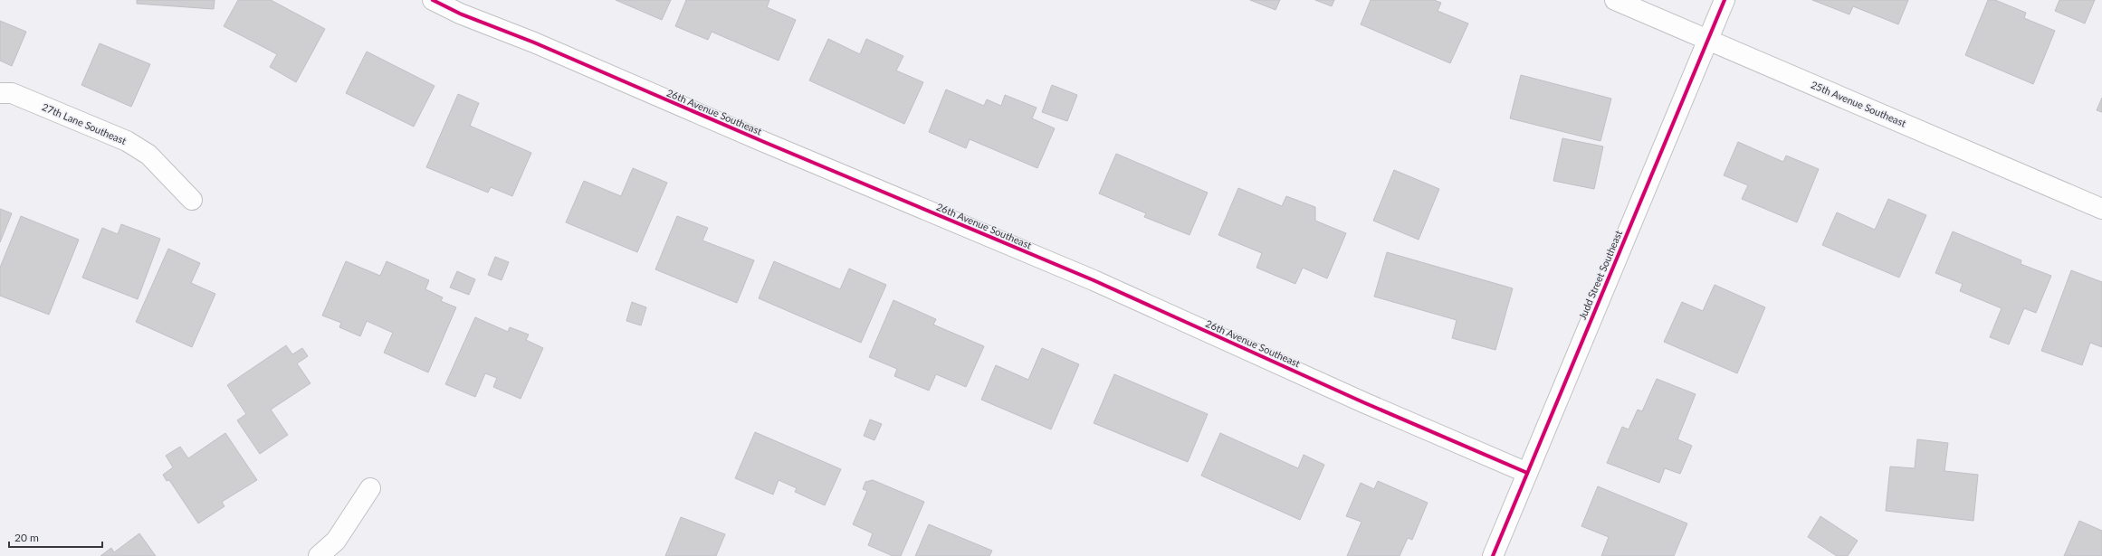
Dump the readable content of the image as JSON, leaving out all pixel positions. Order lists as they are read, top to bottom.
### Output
{
  "streets": {
    "street": [
      "25th Avenue Southeast",
      "26th Avenue Southeast",
      "27th Lane Southeast",
      "Judd Street Southeast"
    ]
  },
  "crossings": [
    ["25th Avenue Southeast", "Judd Street Southeast"],
    ["26th Avenue Southeast", "Judd Street Southeast"]
  ],
  "scale_bar": "20 m"
}
